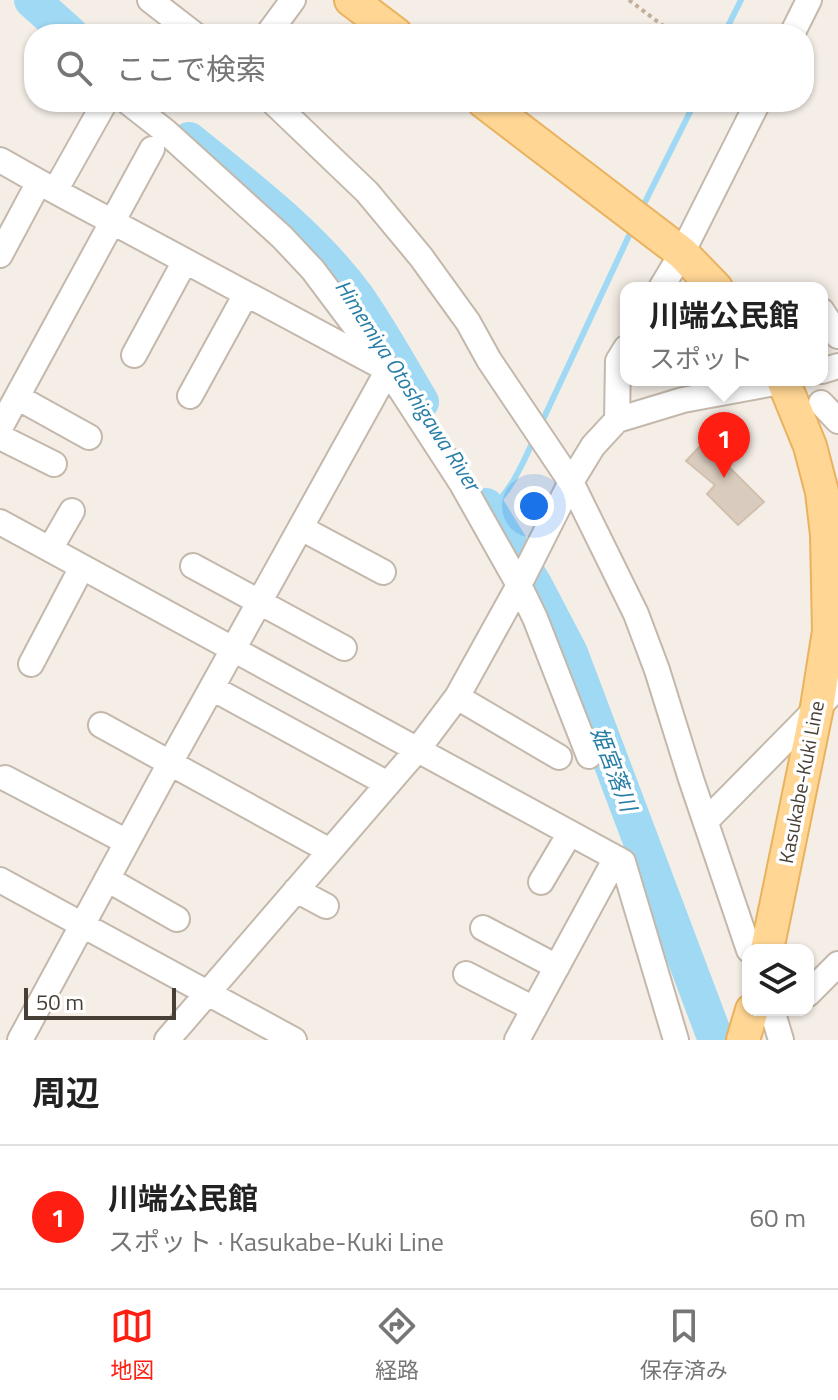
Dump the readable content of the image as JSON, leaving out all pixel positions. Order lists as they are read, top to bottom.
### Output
{
  "streets": {
    "main road": ["Kasukabe-Kuki Line"]
  },
  "water": ["Himemiya Otoshigawa River", "姫宮落川"],
  "scale_bar": "50 m",
  "page": {
    "search": "ここで検索",
    "popup": ["川端公民館", "スポット"],
    "pins": "1",
    "scale": "50 m",
    "heading": "周辺",
    "list": [
      {
        "mark": "1",
        "name": "川端公民館",
        "note": "スポット · Kasukabe-Kuki Line",
        "value": "60 m"
      }
    ],
    "nav": ["地図", "経路", "保存済み"]
  }
}
